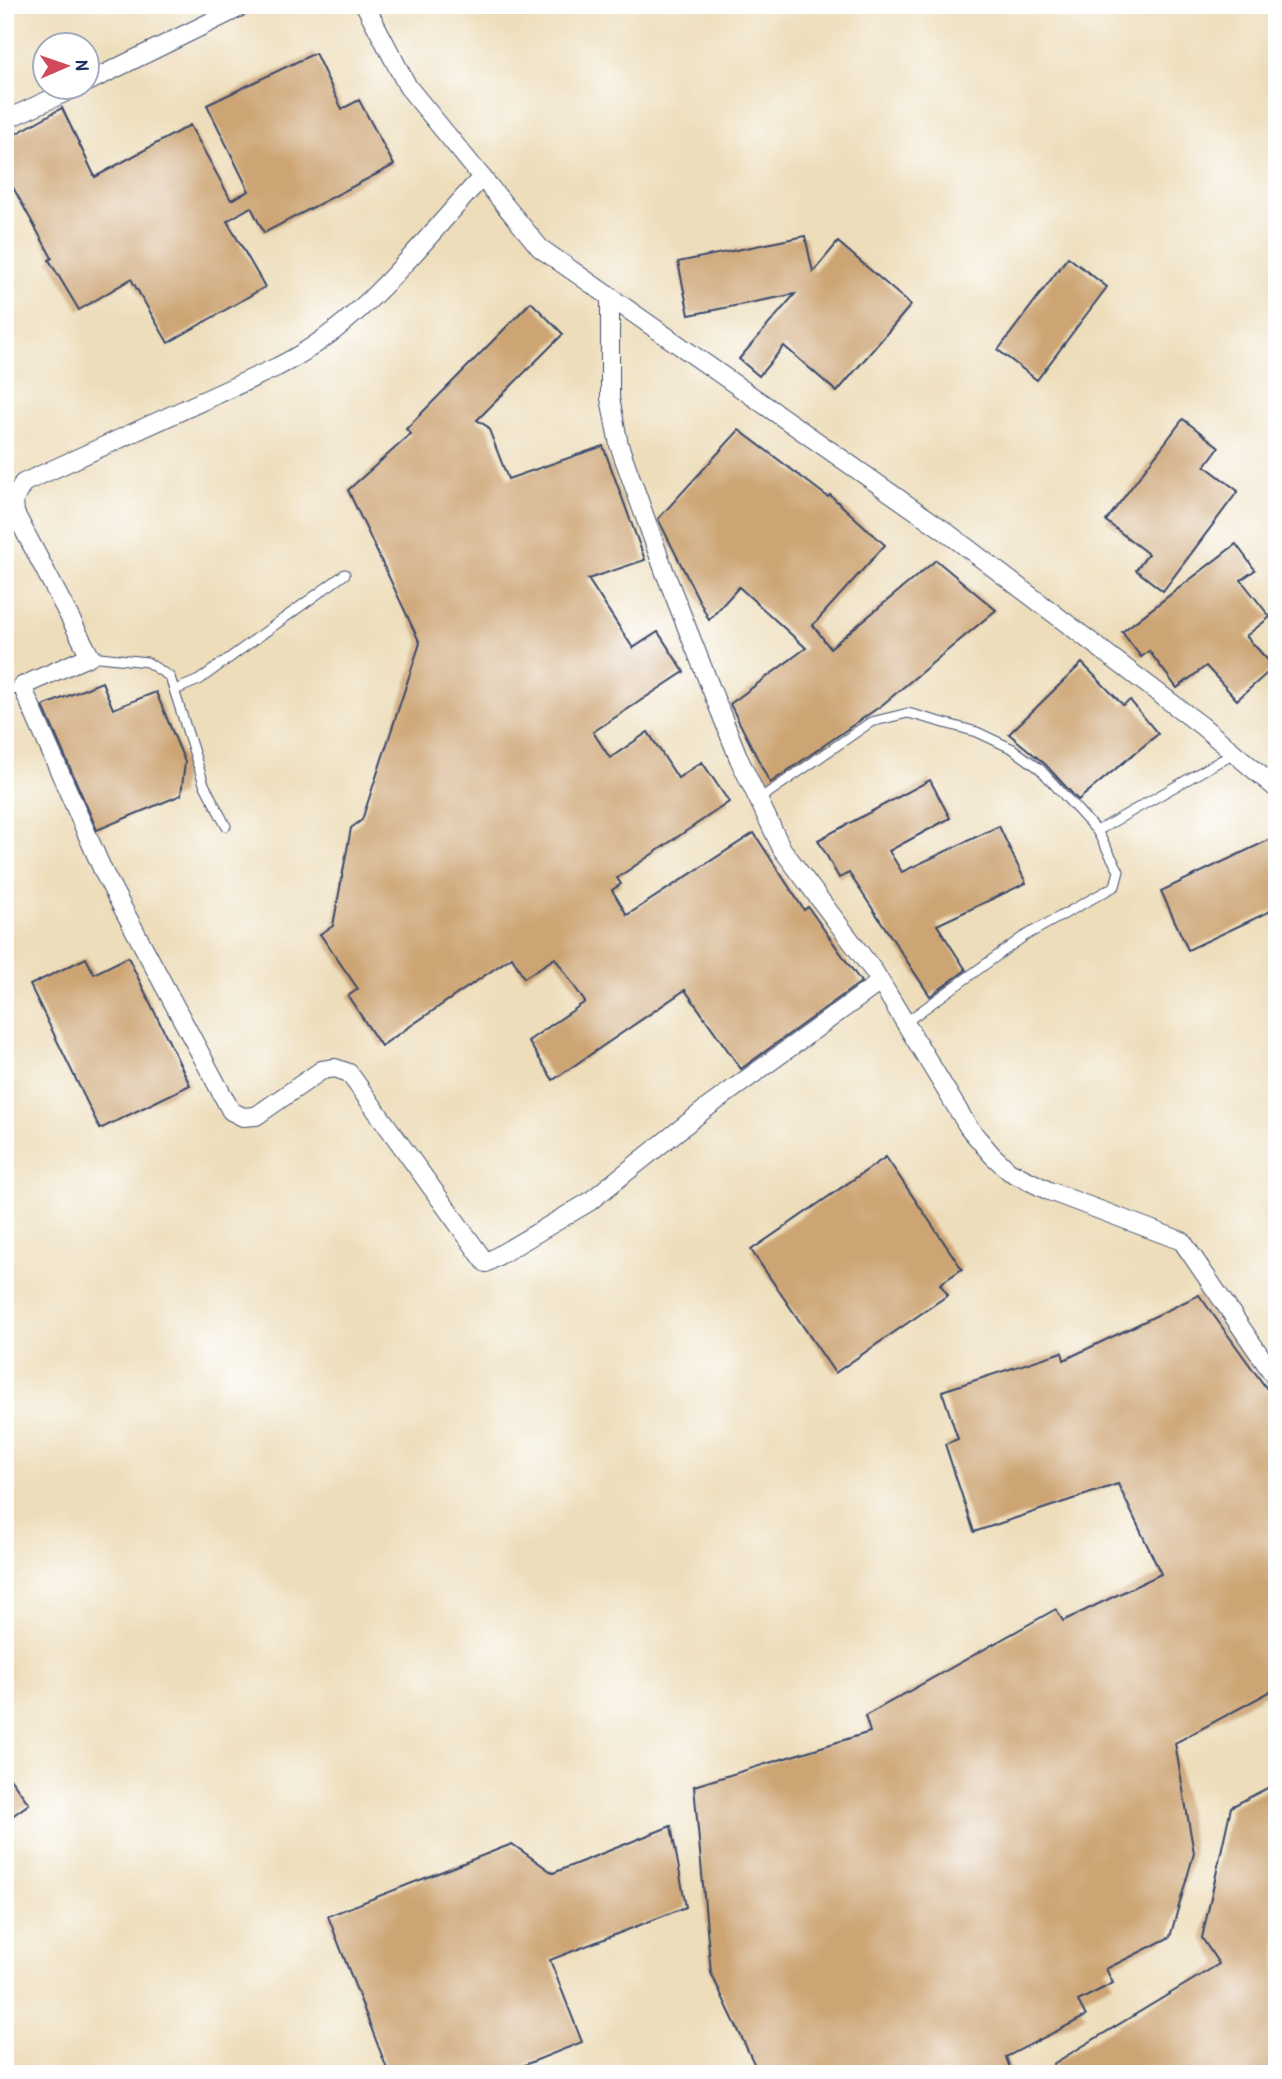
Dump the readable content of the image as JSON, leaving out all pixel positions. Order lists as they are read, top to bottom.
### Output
{
  "north": "right"
}
